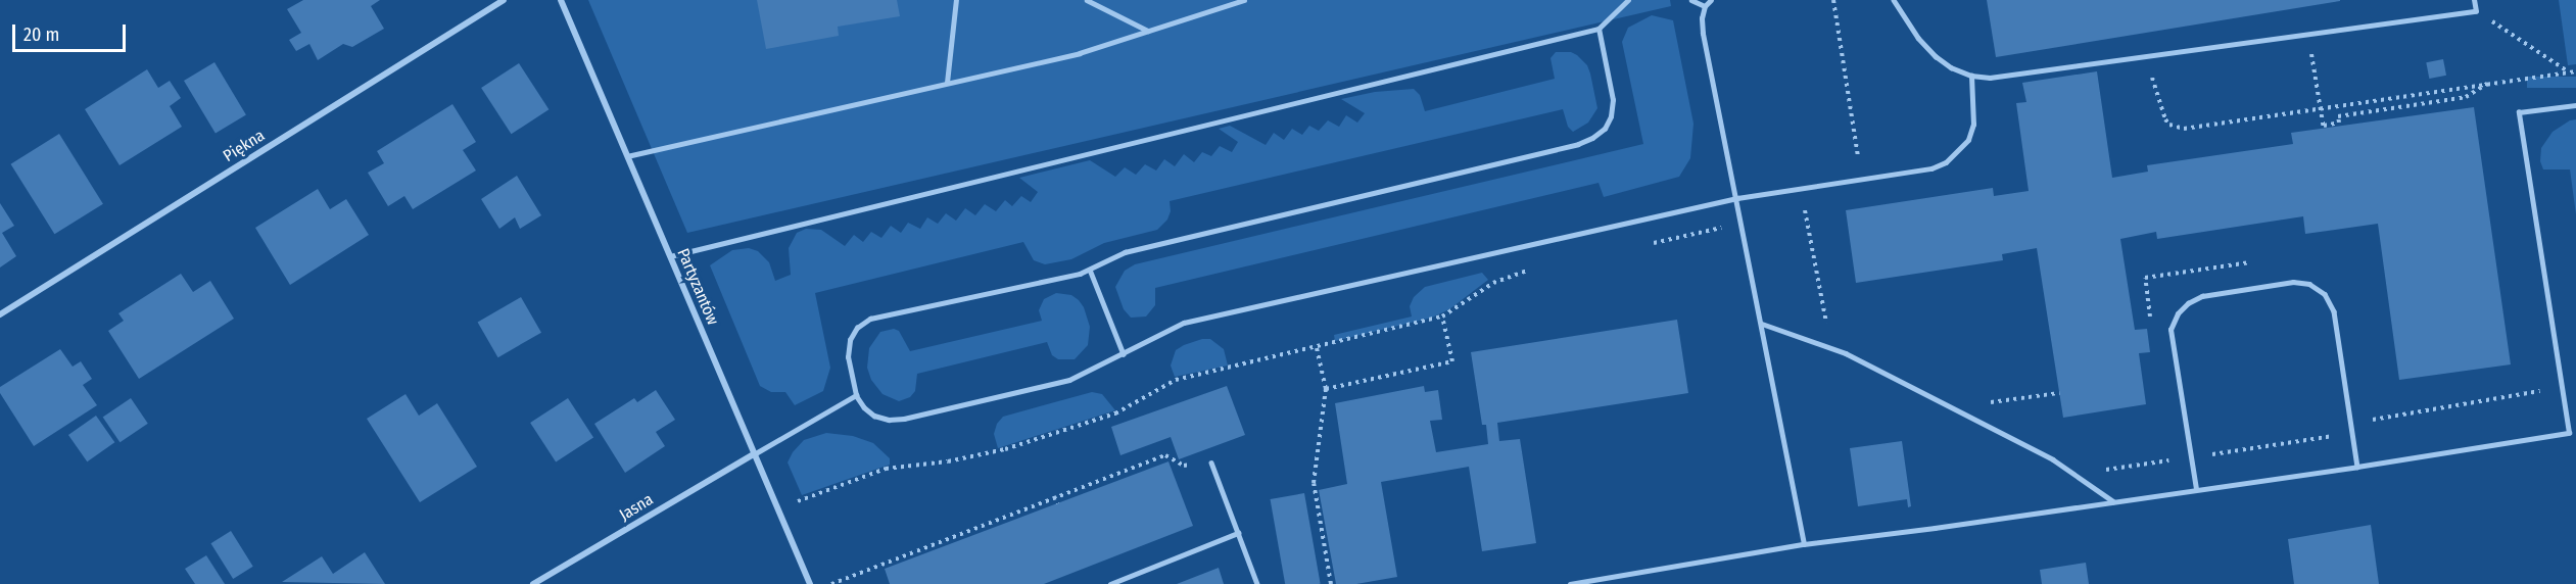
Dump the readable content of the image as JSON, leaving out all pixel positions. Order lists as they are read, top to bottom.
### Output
{
  "streets": {
    "street": ["Piękna", "Partyzantów", "Jasna"]
  },
  "crossings": [
    ["Partyzantów", "Jasna"]
  ],
  "scale_bar": "20 m"
}
